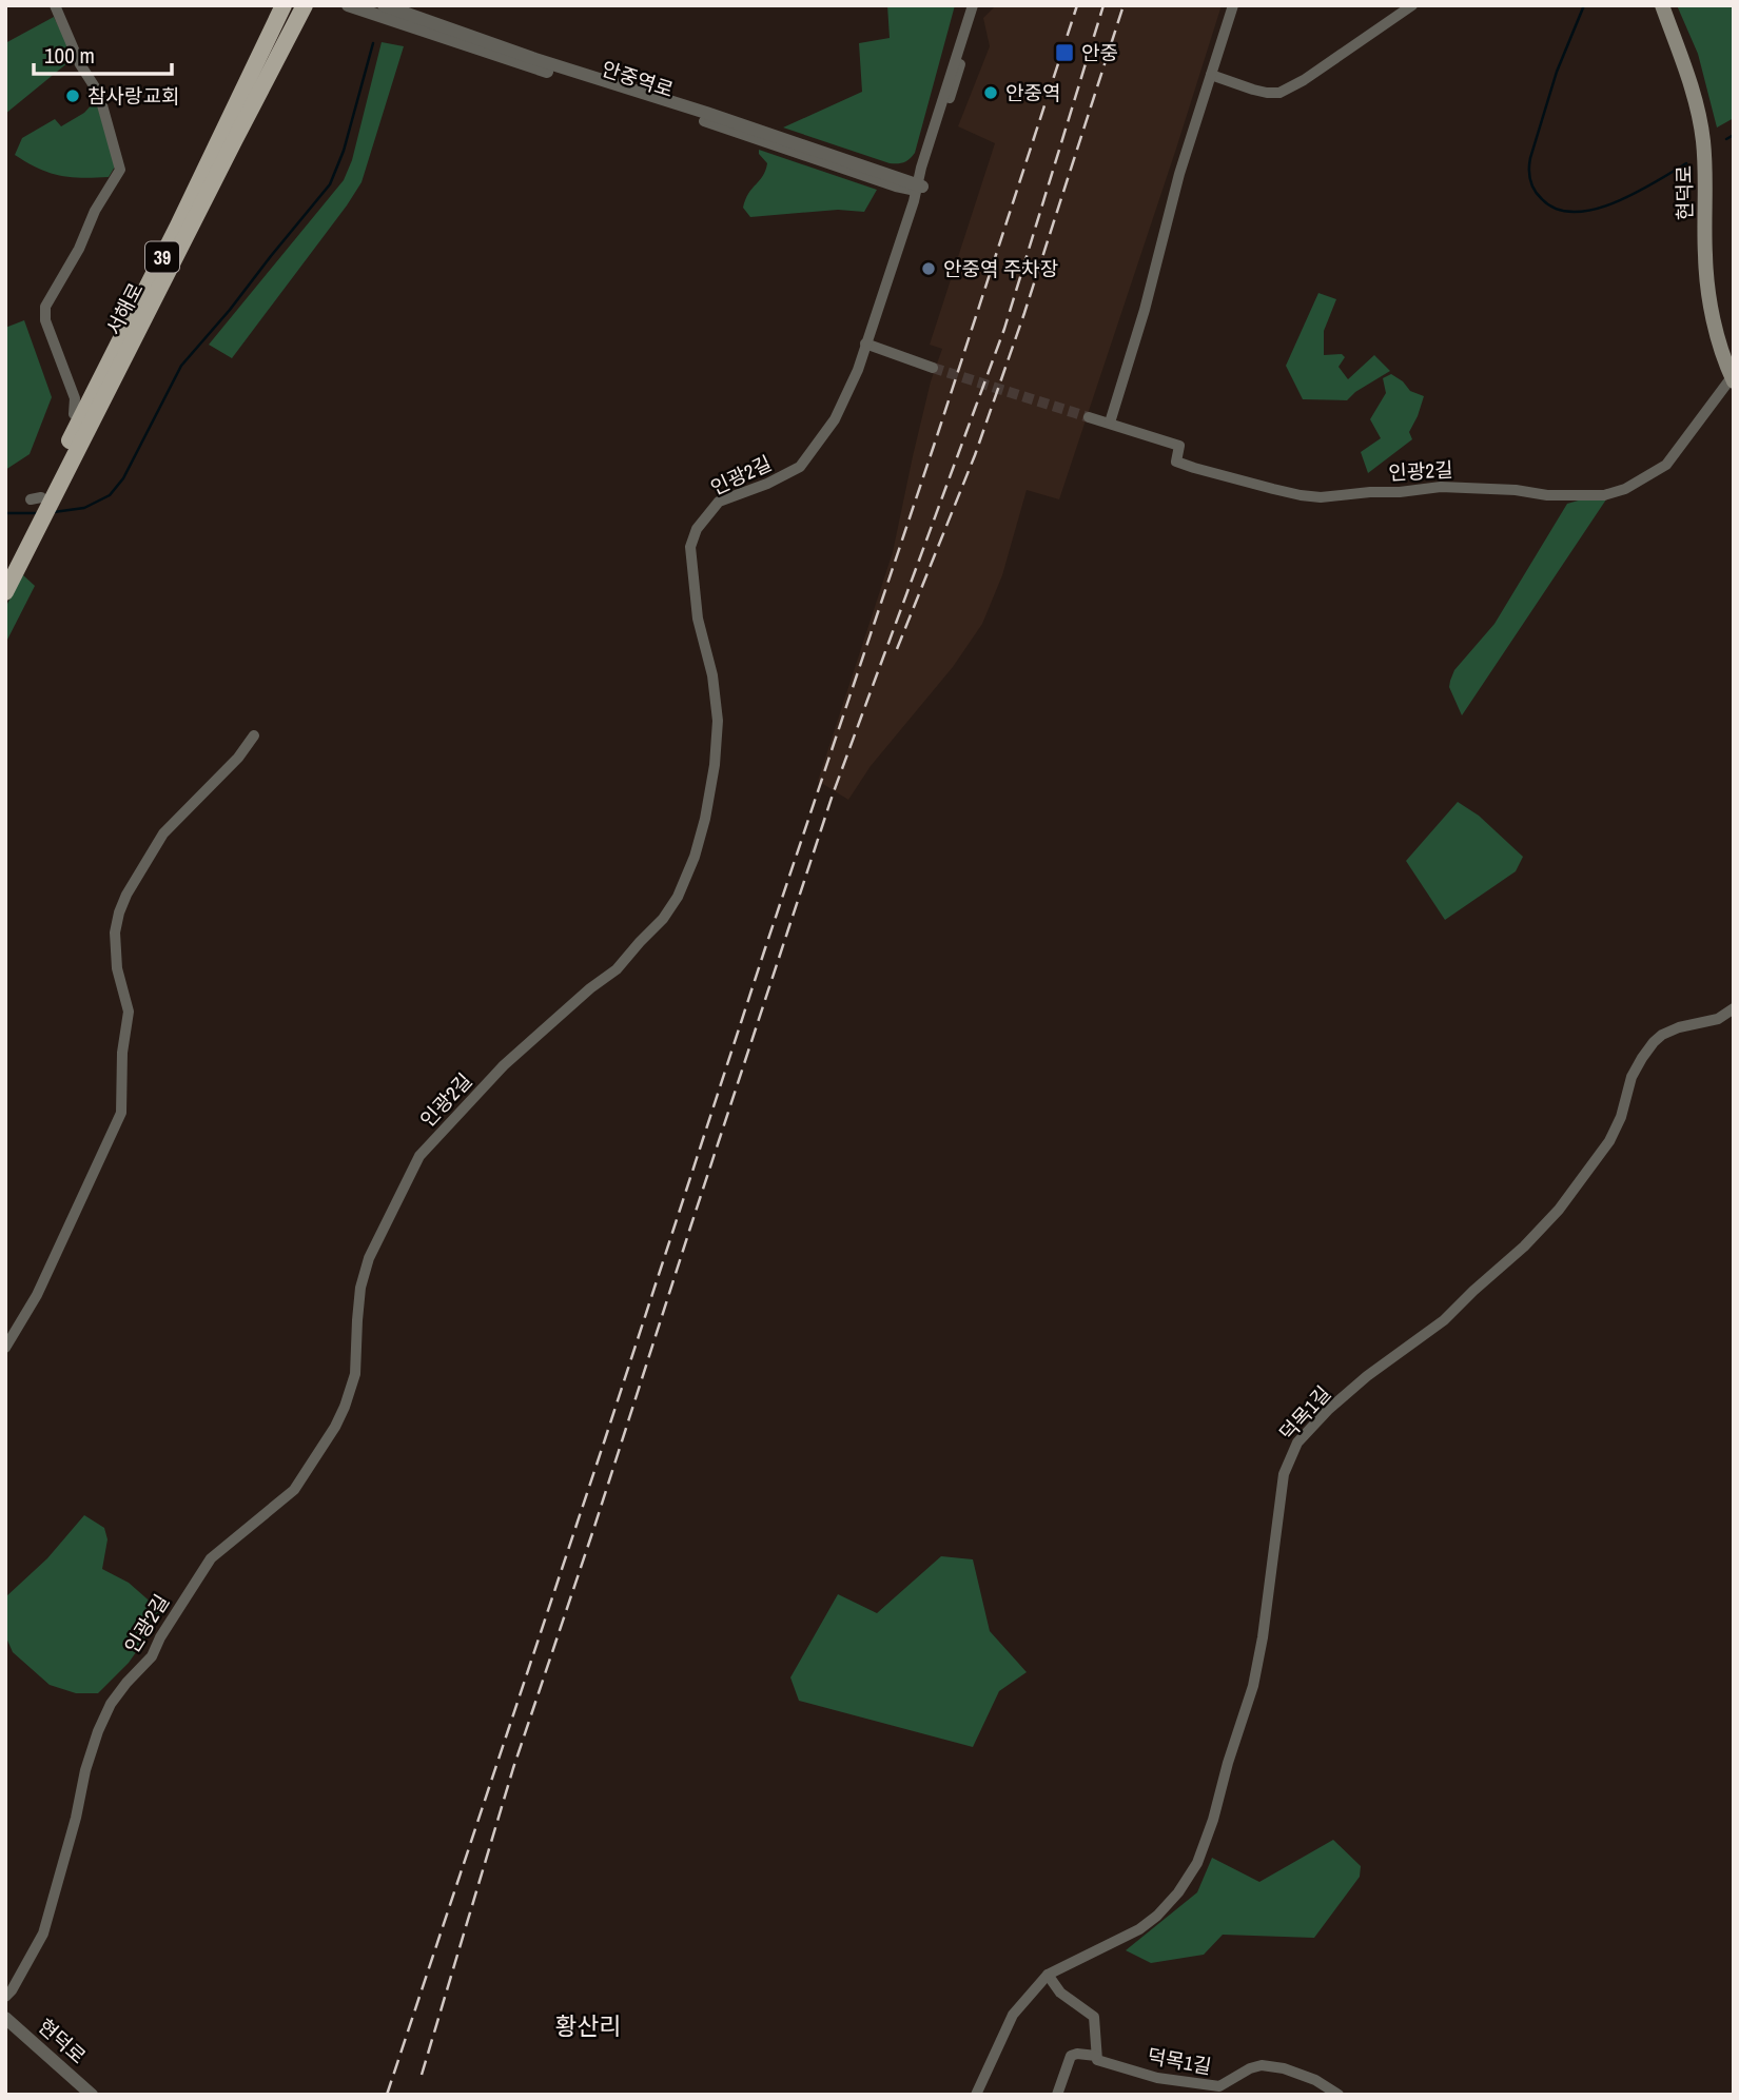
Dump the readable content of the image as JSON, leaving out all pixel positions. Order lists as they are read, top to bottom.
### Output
{
  "streets": {
    "main road": ["현덕로", "39", "서해로"],
    "street": ["안중역로", "인광2길", "덕목1길"]
  },
  "crossings": [
    ["안중역로", "인광2길"],
    ["현덕로", "인광2길"]
  ],
  "districts": ["황산리"],
  "places": {
    "transit": ["안중"],
    "other": ["안중역", "참사랑교회", "안중역 주차장"]
  },
  "scale_bar": "100 m"
}
